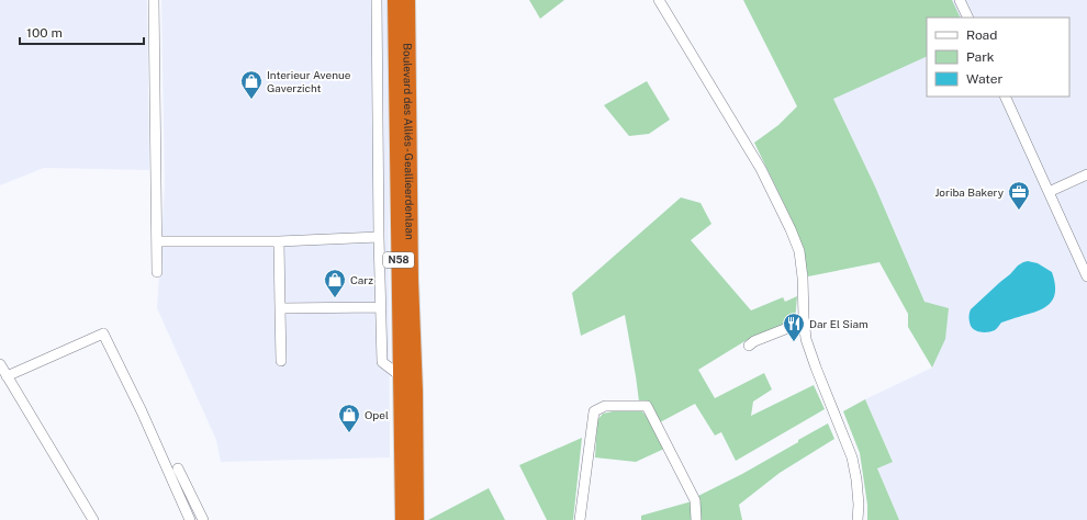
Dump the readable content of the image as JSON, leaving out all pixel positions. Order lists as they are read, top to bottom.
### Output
{
  "streets": {
    "highway": ["Boulevard des Alliés - Geallieerdenlaan", "N58"]
  },
  "places": {
    "shop": ["Interieur Avenue Gaverzicht", "Carz", "Opel"],
    "office": ["Joriba Bakery"],
    "restaurant": ["Dar El Siam"]
  },
  "legend": ["Road", "Park", "Water"],
  "scale_bar": "100 m"
}
